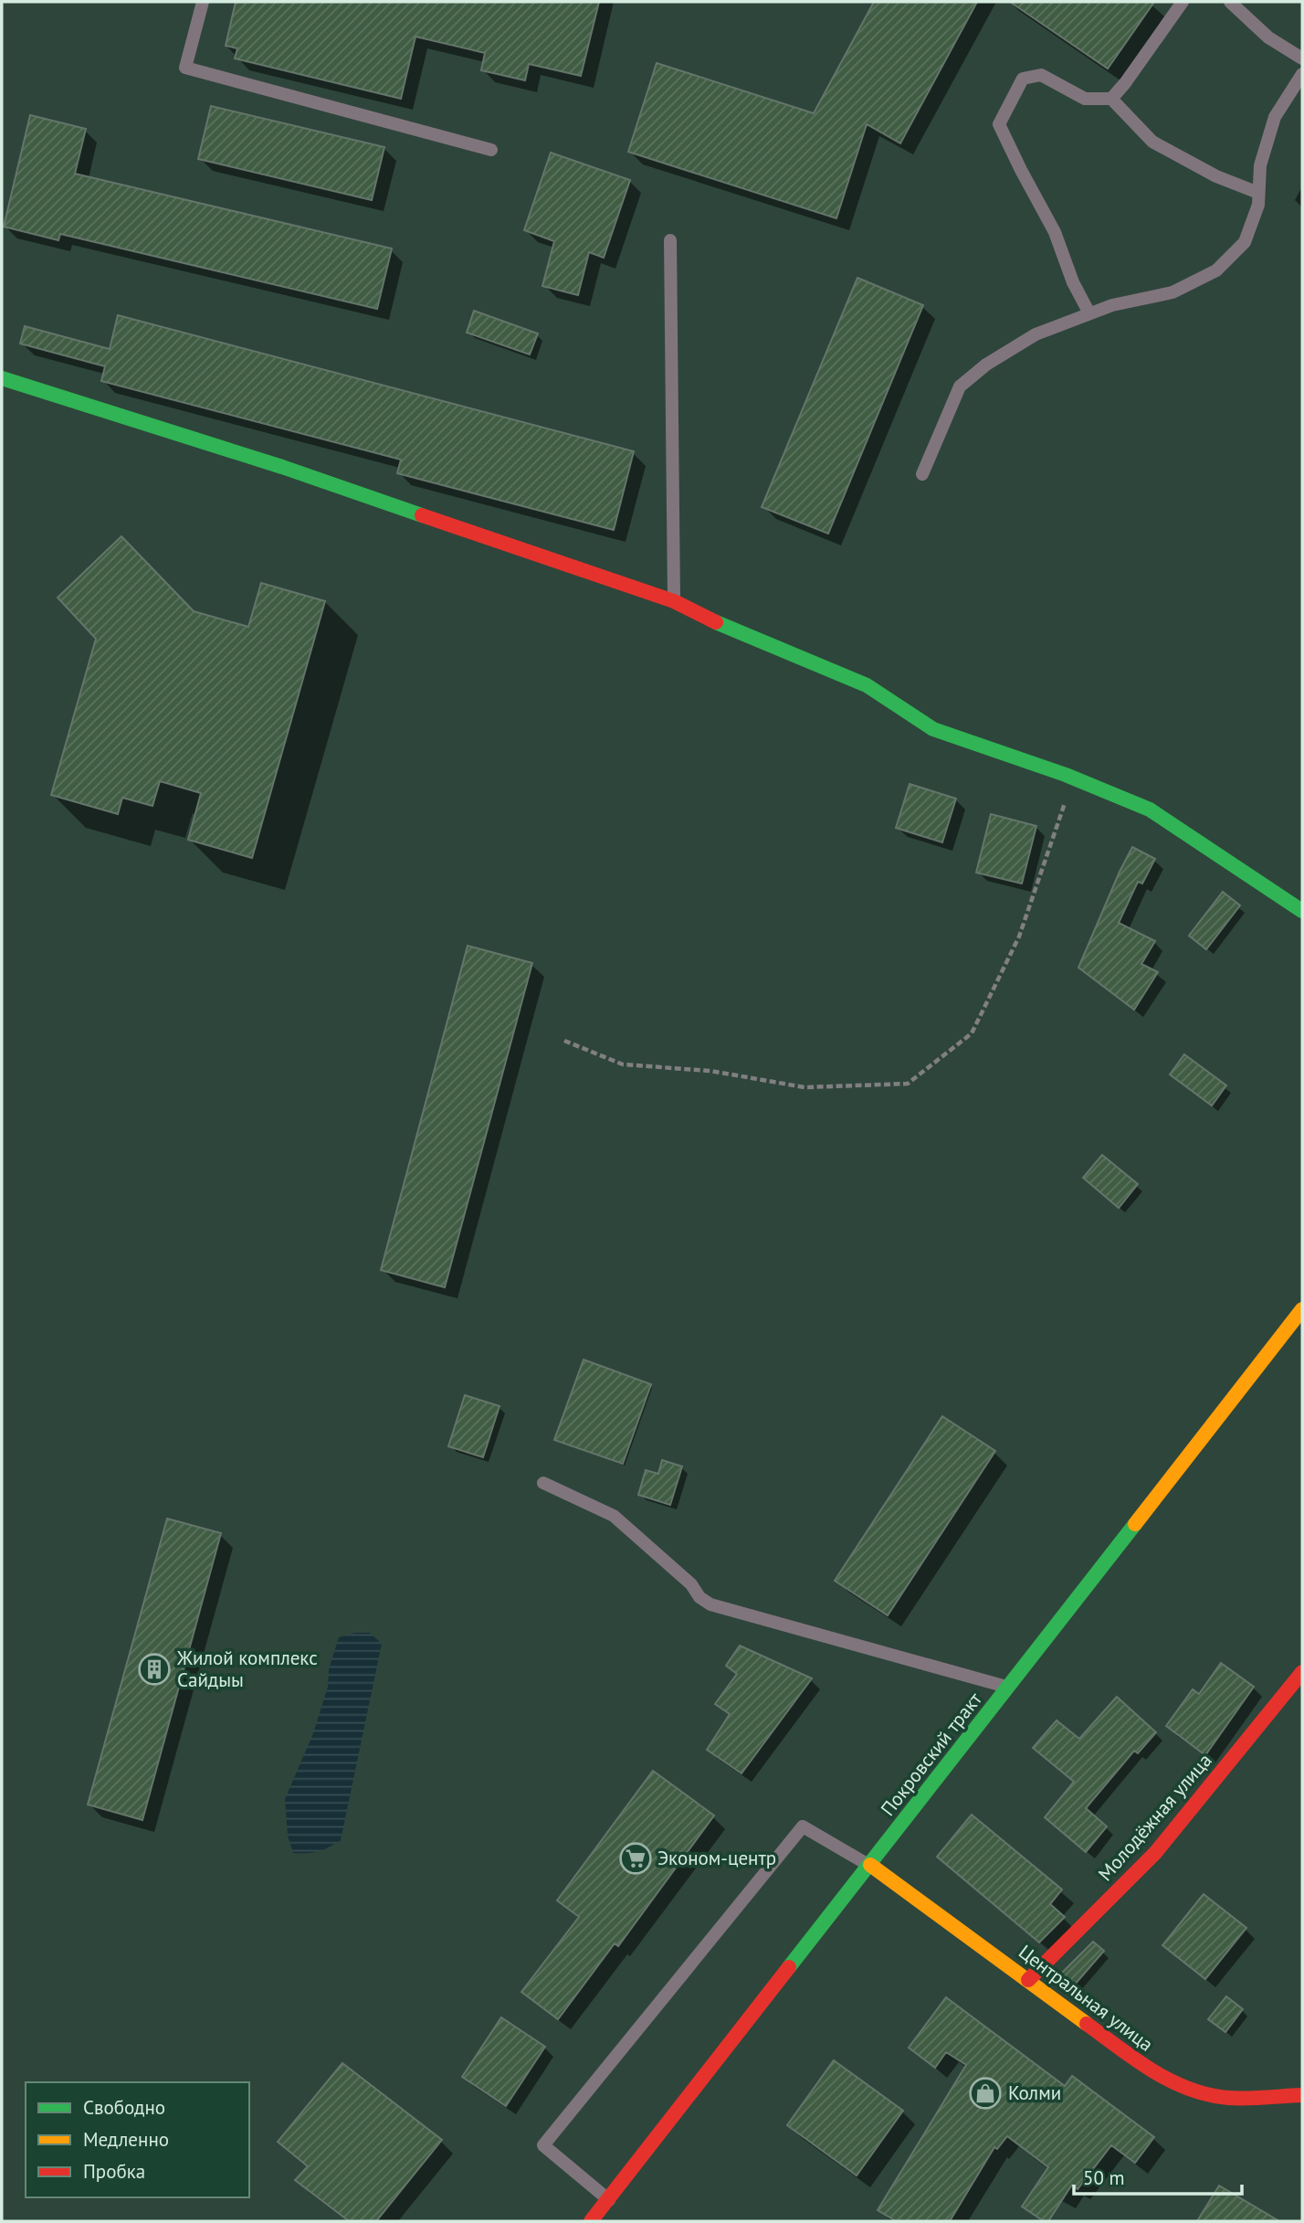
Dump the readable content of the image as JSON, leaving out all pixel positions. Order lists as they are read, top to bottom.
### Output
{
  "streets": {
    "street": ["Покровский тракт", "Молодёжная улица", "Центральная улица"]
  },
  "crossings": [
    ["Покровский тракт", "Центральная улица"],
    ["Молодёжная улица", "Центральная улица"]
  ],
  "places": {
    "building": ["Жилой комплекс Сайдыы"],
    "supermarket": ["Эконом-центр"],
    "shop": ["Колми"]
  },
  "legend": ["Свободно", "Медленно", "Пробка"],
  "scale_bar": "50 m"
}
